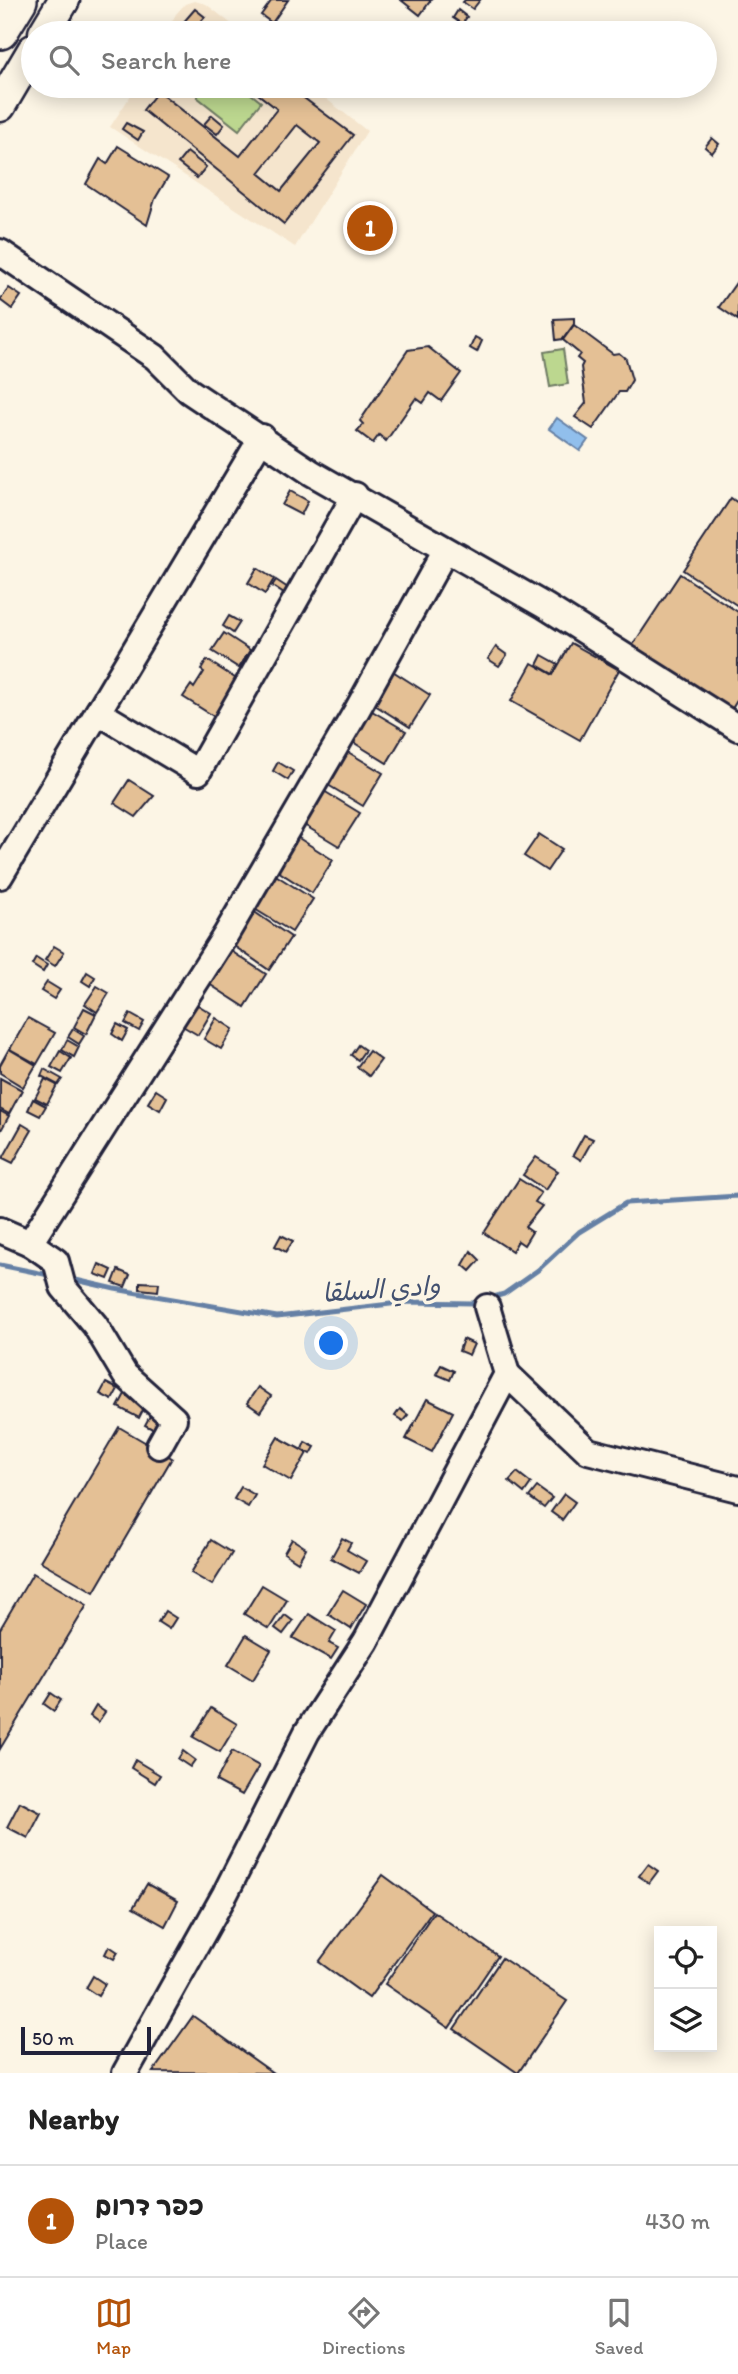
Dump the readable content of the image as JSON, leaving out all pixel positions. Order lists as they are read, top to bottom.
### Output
{
  "water": ["وادي السلقا"],
  "scale_bar": "50 m",
  "page": {
    "search": "Search here",
    "pins": "1",
    "scale": "50 m",
    "heading": "Nearby",
    "list": [
      {
        "mark": "1",
        "name": "כפר דרום",
        "note": "Place",
        "value": "430 m"
      }
    ],
    "nav": ["Map", "Directions", "Saved"]
  }
}
